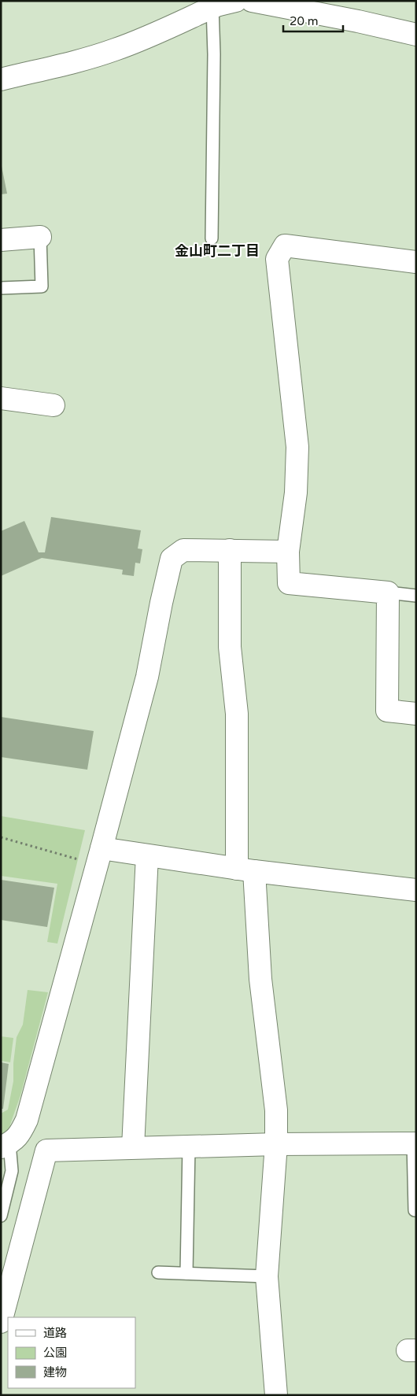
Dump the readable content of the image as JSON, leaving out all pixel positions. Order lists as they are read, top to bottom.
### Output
{
  "districts": ["金山町二丁目"],
  "legend": ["道路", "公園", "建物"],
  "scale_bar": "20 m"
}
